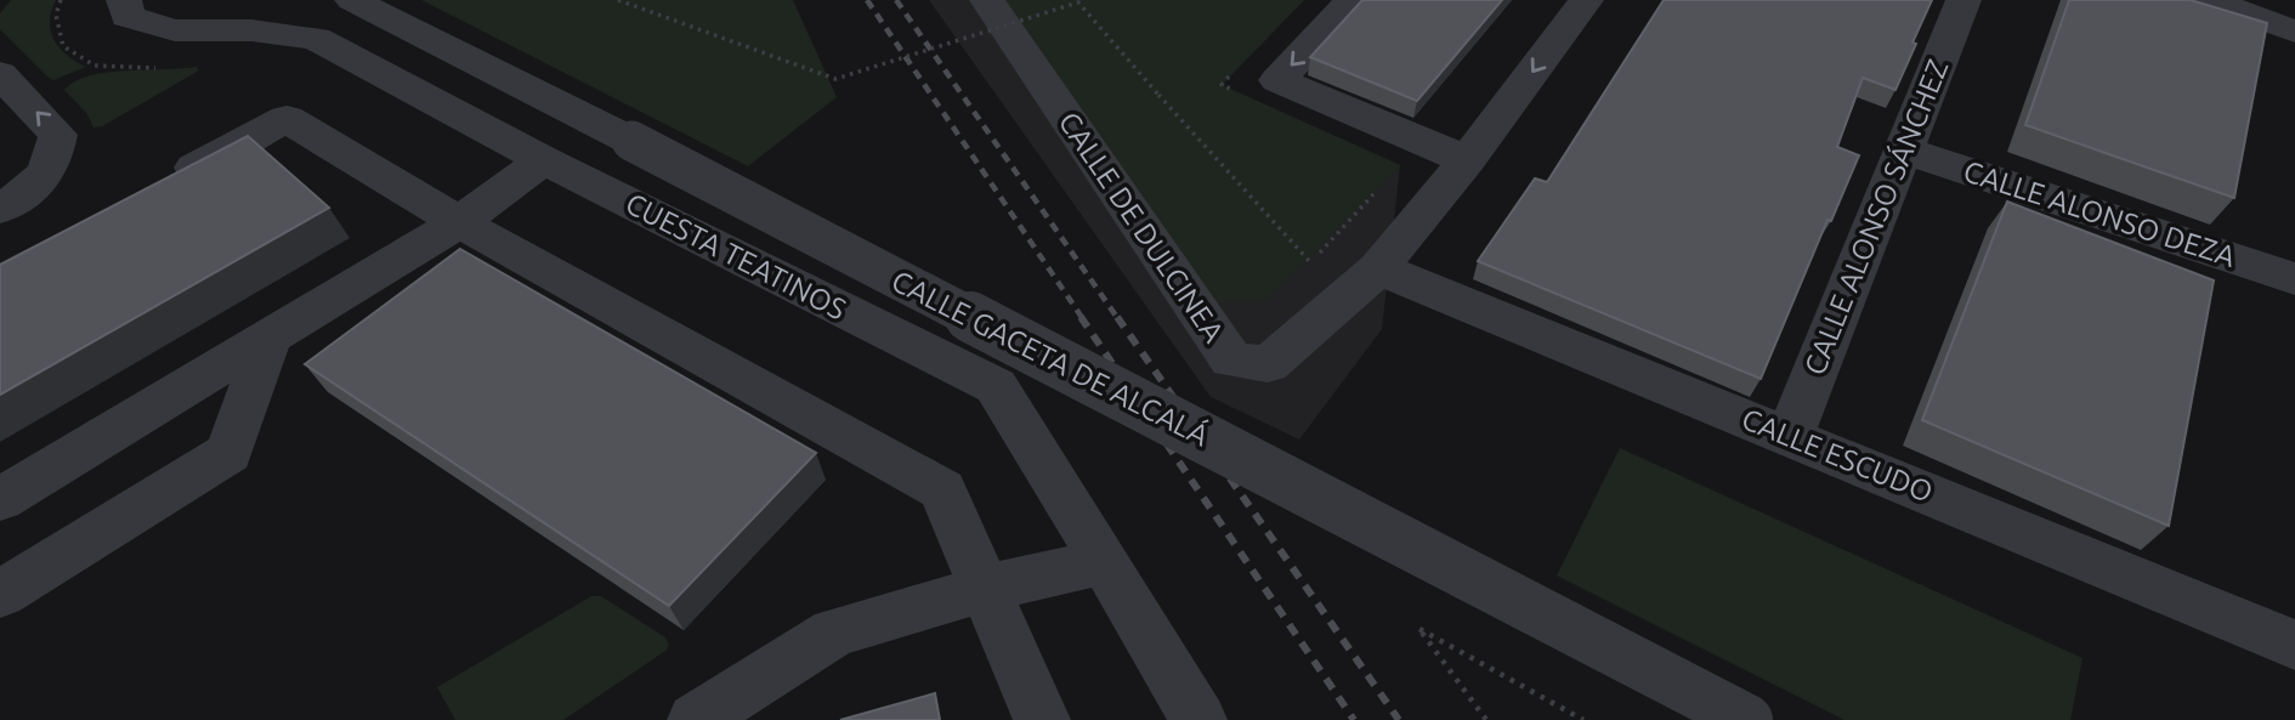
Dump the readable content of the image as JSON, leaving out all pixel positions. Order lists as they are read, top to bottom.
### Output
{
  "streets": {
    "street": [
      "CALLE ALONSO DEZA",
      "CALLE ALONSO SÁNCHEZ",
      "CALLE DE DULCINEA",
      "CUESTA TEATINOS",
      "CALLE GACETA DE ALCALÁ",
      "CALLE ESCUDO"
    ]
  },
  "crossings": [
    ["CALLE ALONSO DEZA", "CALLE ALONSO SÁNCHEZ"],
    ["CALLE ALONSO SÁNCHEZ", "CALLE ESCUDO"],
    ["CALLE DE DULCINEA", "CALLE ESCUDO"]
  ]
}
